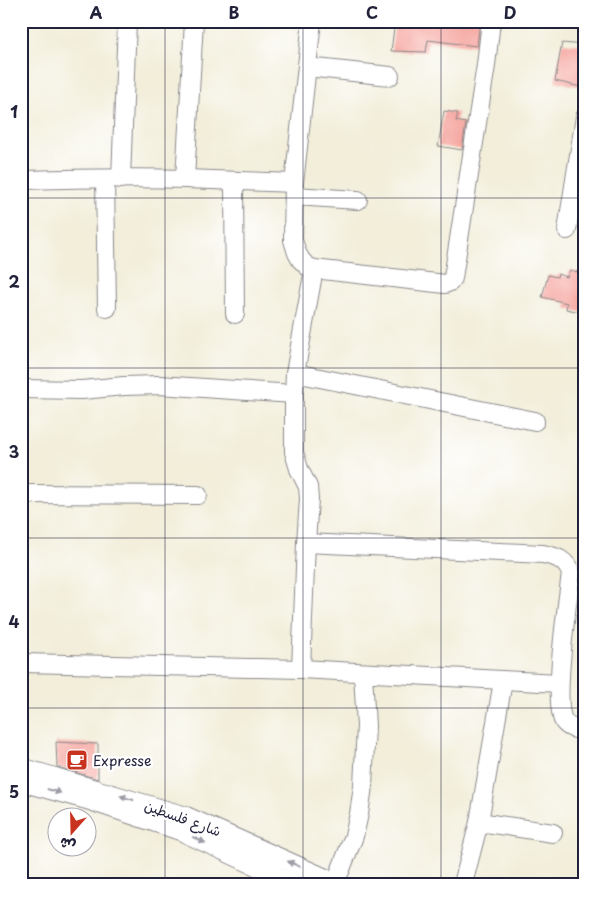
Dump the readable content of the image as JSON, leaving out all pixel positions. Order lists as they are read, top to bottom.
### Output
{
  "streets": {
    "street": ["شارع فلسطين"]
  },
  "places": {
    "cafe": ["Expresse"]
  },
  "north": "bottom",
  "grid": {
    "columns": [
      "A",
      "B",
      "C",
      "D"
    ],
    "rows": [
      "1",
      "2",
      "3",
      "4",
      "5"
    ]
  }
}
